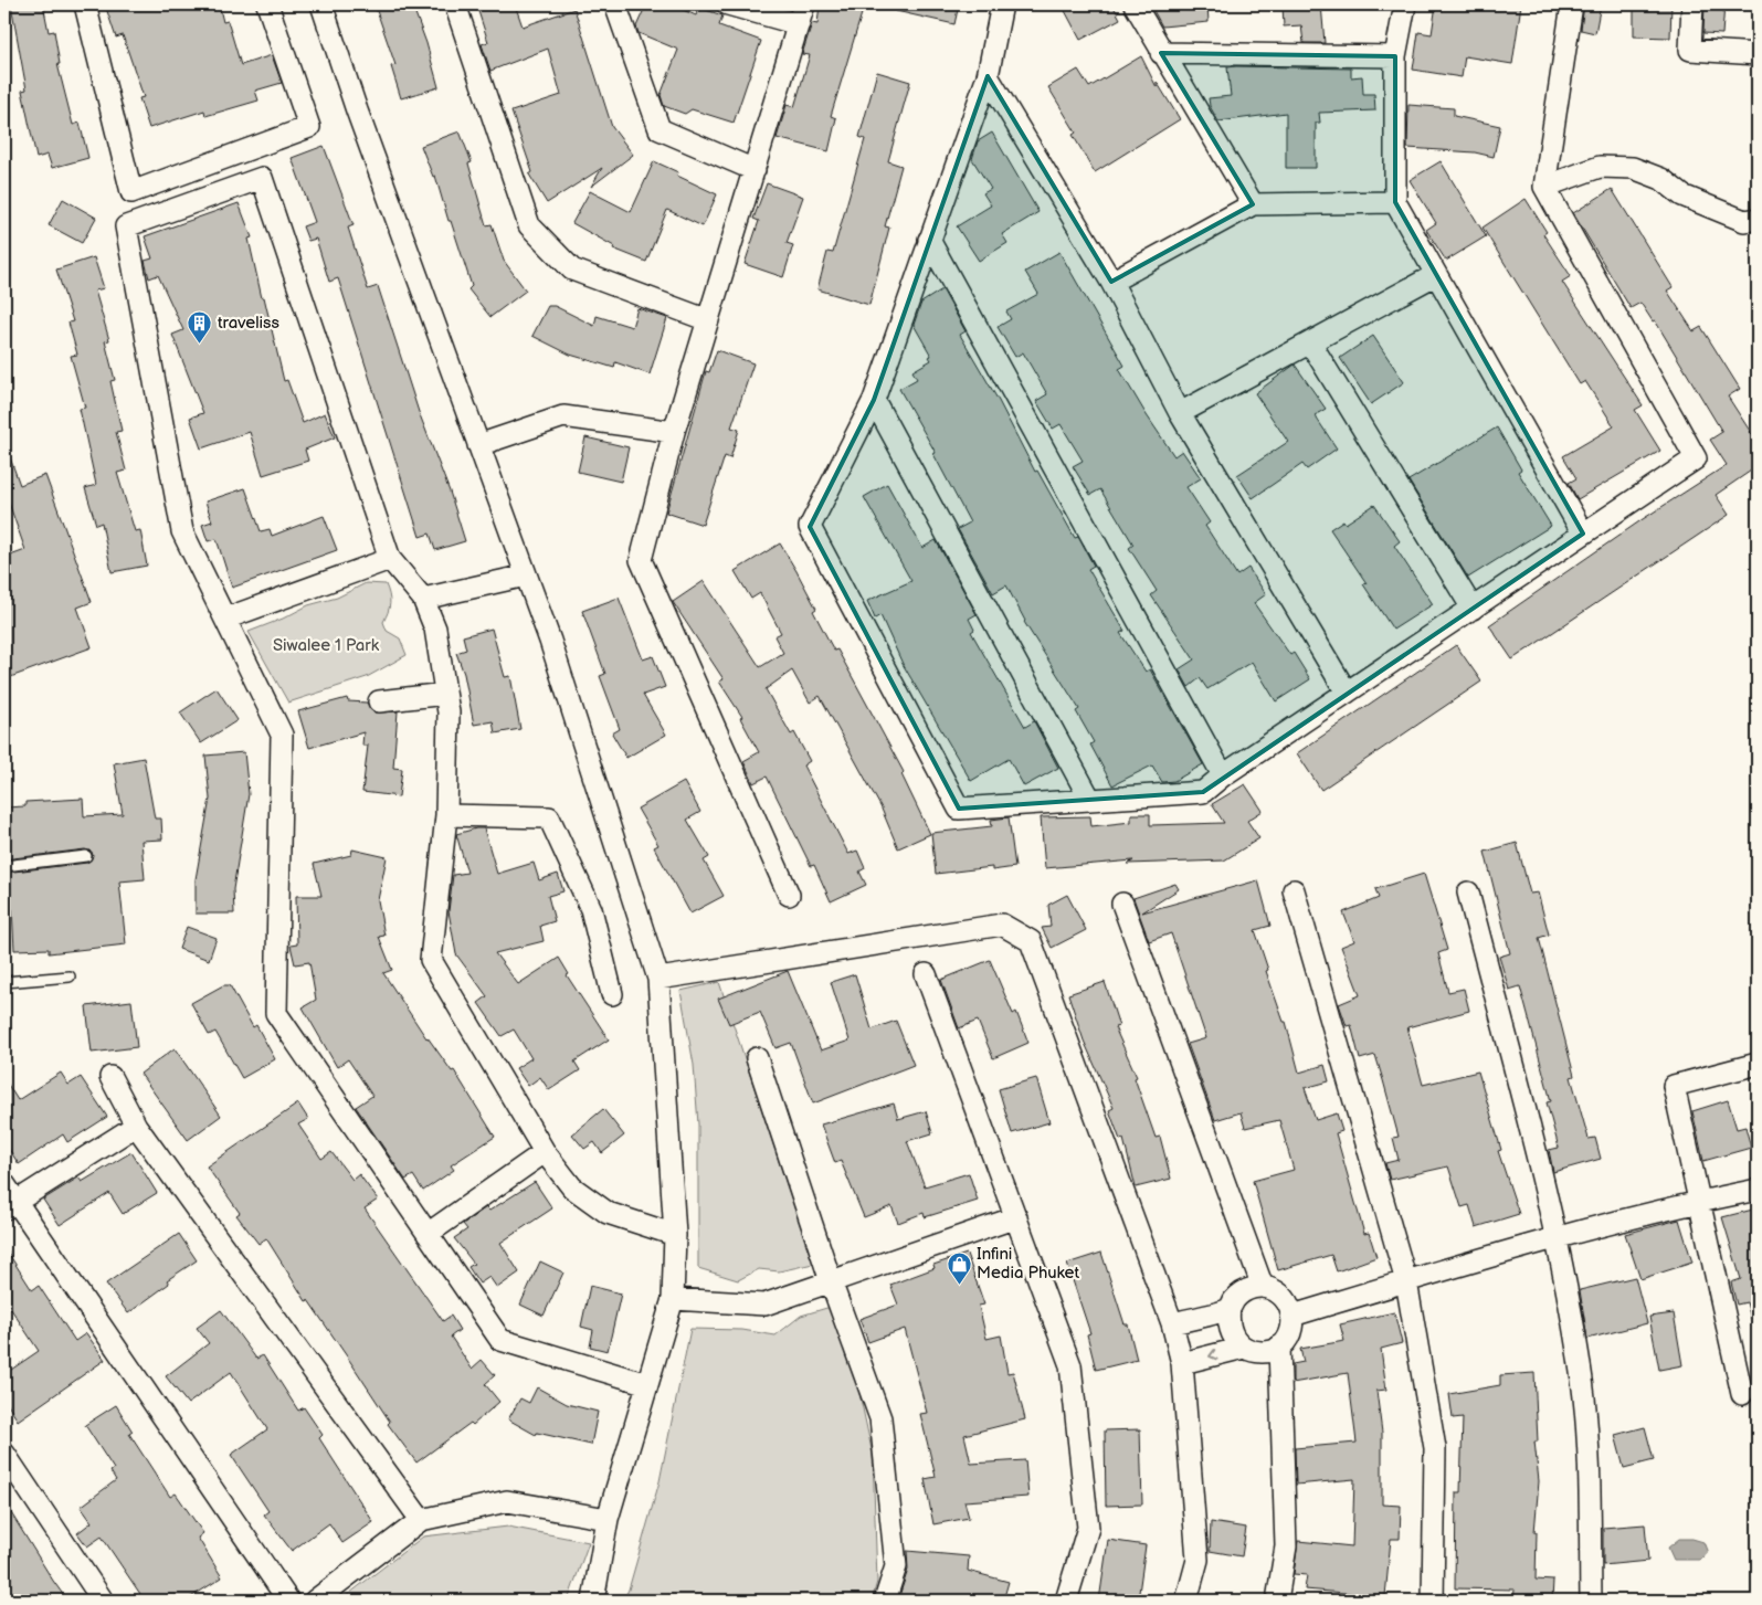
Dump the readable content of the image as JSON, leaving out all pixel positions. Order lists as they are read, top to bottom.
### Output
{
  "parks": ["Siwalee 1 Park"],
  "places": {
    "building": ["traveliss"],
    "shop": ["Infini Media Phuket"]
  }
}
